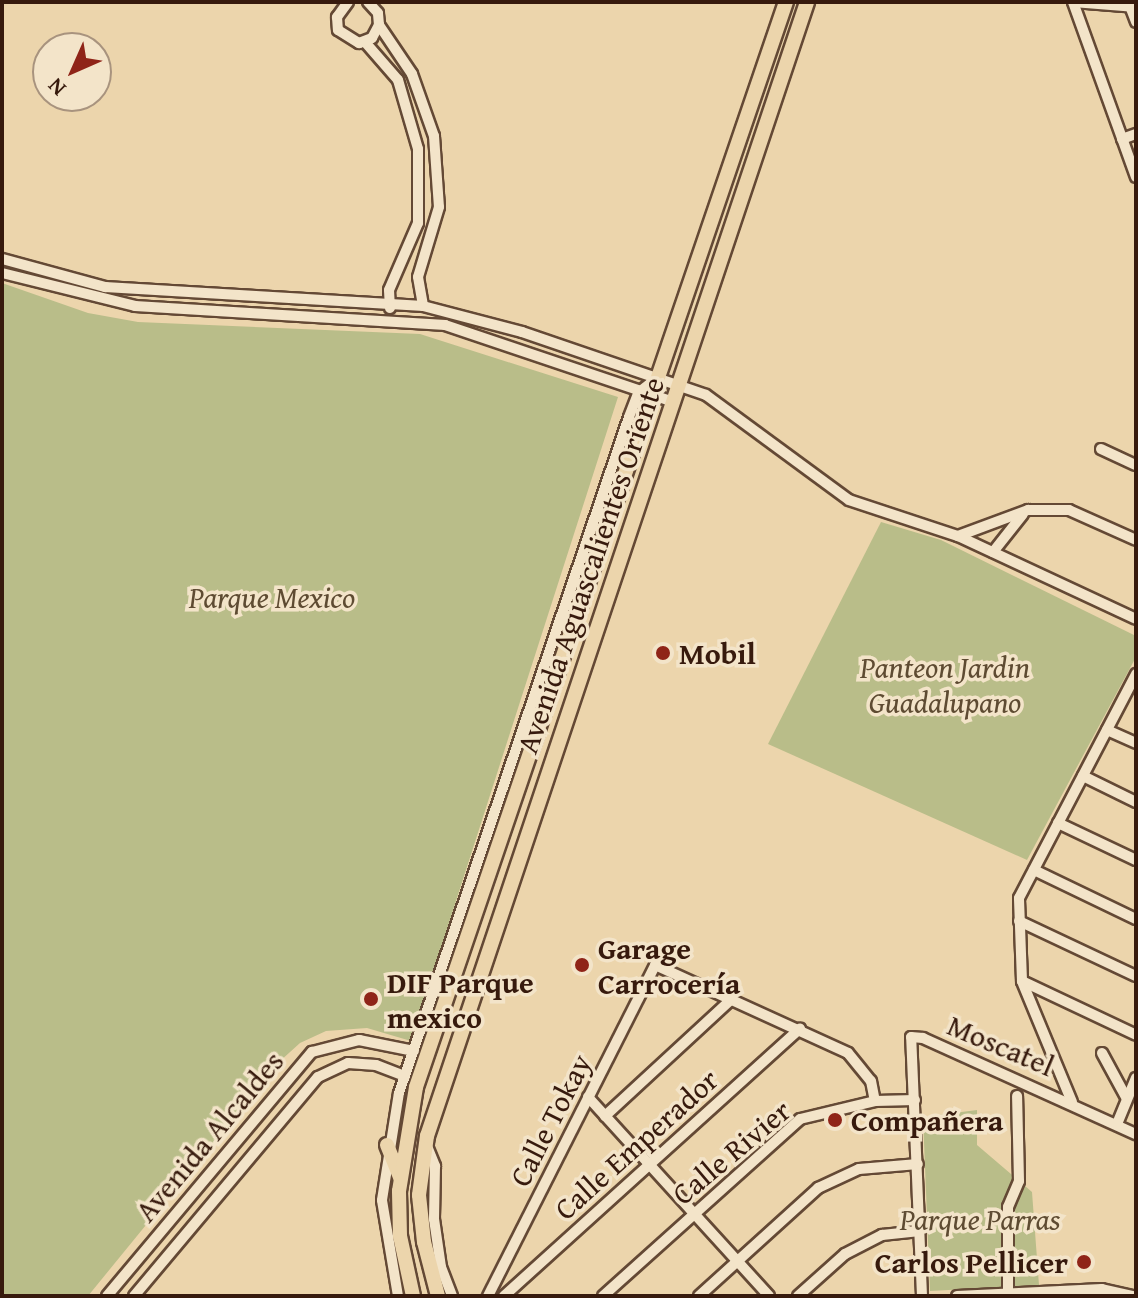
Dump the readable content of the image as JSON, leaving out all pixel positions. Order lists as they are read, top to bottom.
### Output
{
  "streets": {
    "main road": ["Avenida Aguascalientes Oriente"],
    "street": [
      "Moscatel",
      "Calle Tokay",
      "Avenida Alcaldes",
      "Calle Emperador",
      "Calle Rivier"
    ]
  },
  "crossings": [
    ["Avenida Aguascalientes Oriente", "Avenida Alcaldes"],
    ["Moscatel", "Calle Rivier"]
  ],
  "parks": ["Parque Mexico", "Panteon Jardin Guadalupano", "Parque Parras"],
  "places": [
    "Mobil",
    "Garage Carrocería",
    "DIF Parque mexico",
    "Compañera",
    "Carlos Pellicer"
  ],
  "north": "bottom left"
}
